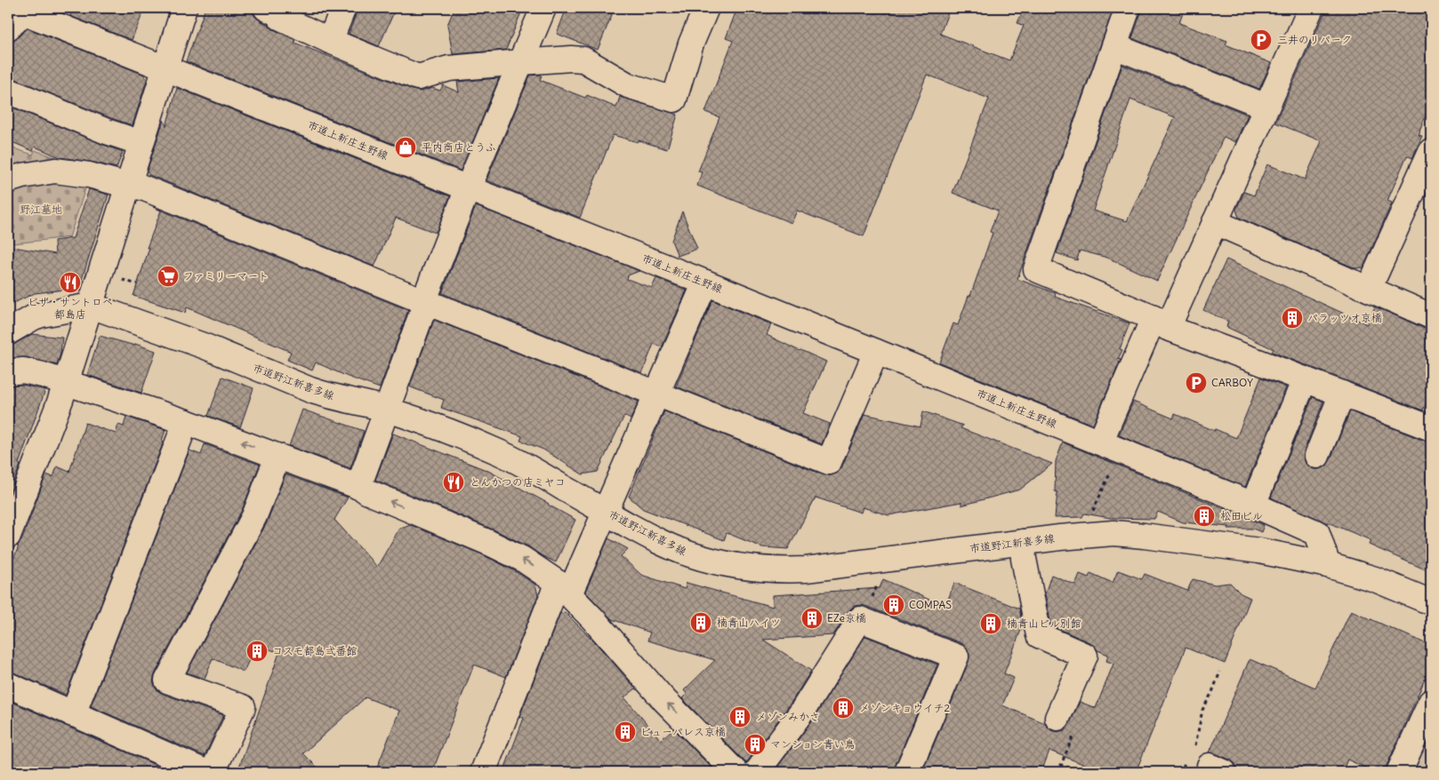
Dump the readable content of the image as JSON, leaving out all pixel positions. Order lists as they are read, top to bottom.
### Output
{
  "streets": {
    "street": ["市道上新庄生野線", "市道野江新喜多線"]
  },
  "crossings": [
    ["市道上新庄生野線", "市道野江新喜多線"]
  ],
  "parks": ["野江墓地"],
  "places": {
    "parking": ["三井のリパーク", "CARBOY"],
    "shop": ["平内商店とうふ"],
    "supermarket": ["ファミリーマート"],
    "restaurant": ["ピザ・サントロペ 都島店", "とんかつの店ミヤコ"],
    "building": [
      "パラッツオ京橋",
      "松田ビル",
      "COMPAS",
      "EZe京橋",
      "楠青山ハイツ",
      "楠青山ビル別館",
      "コスモ都島弍番館",
      "メゾンキョウイチ2",
      "メゾンみかさ",
      "ビューパレス京橋",
      "マンション青い鳥"
    ]
  }
}
